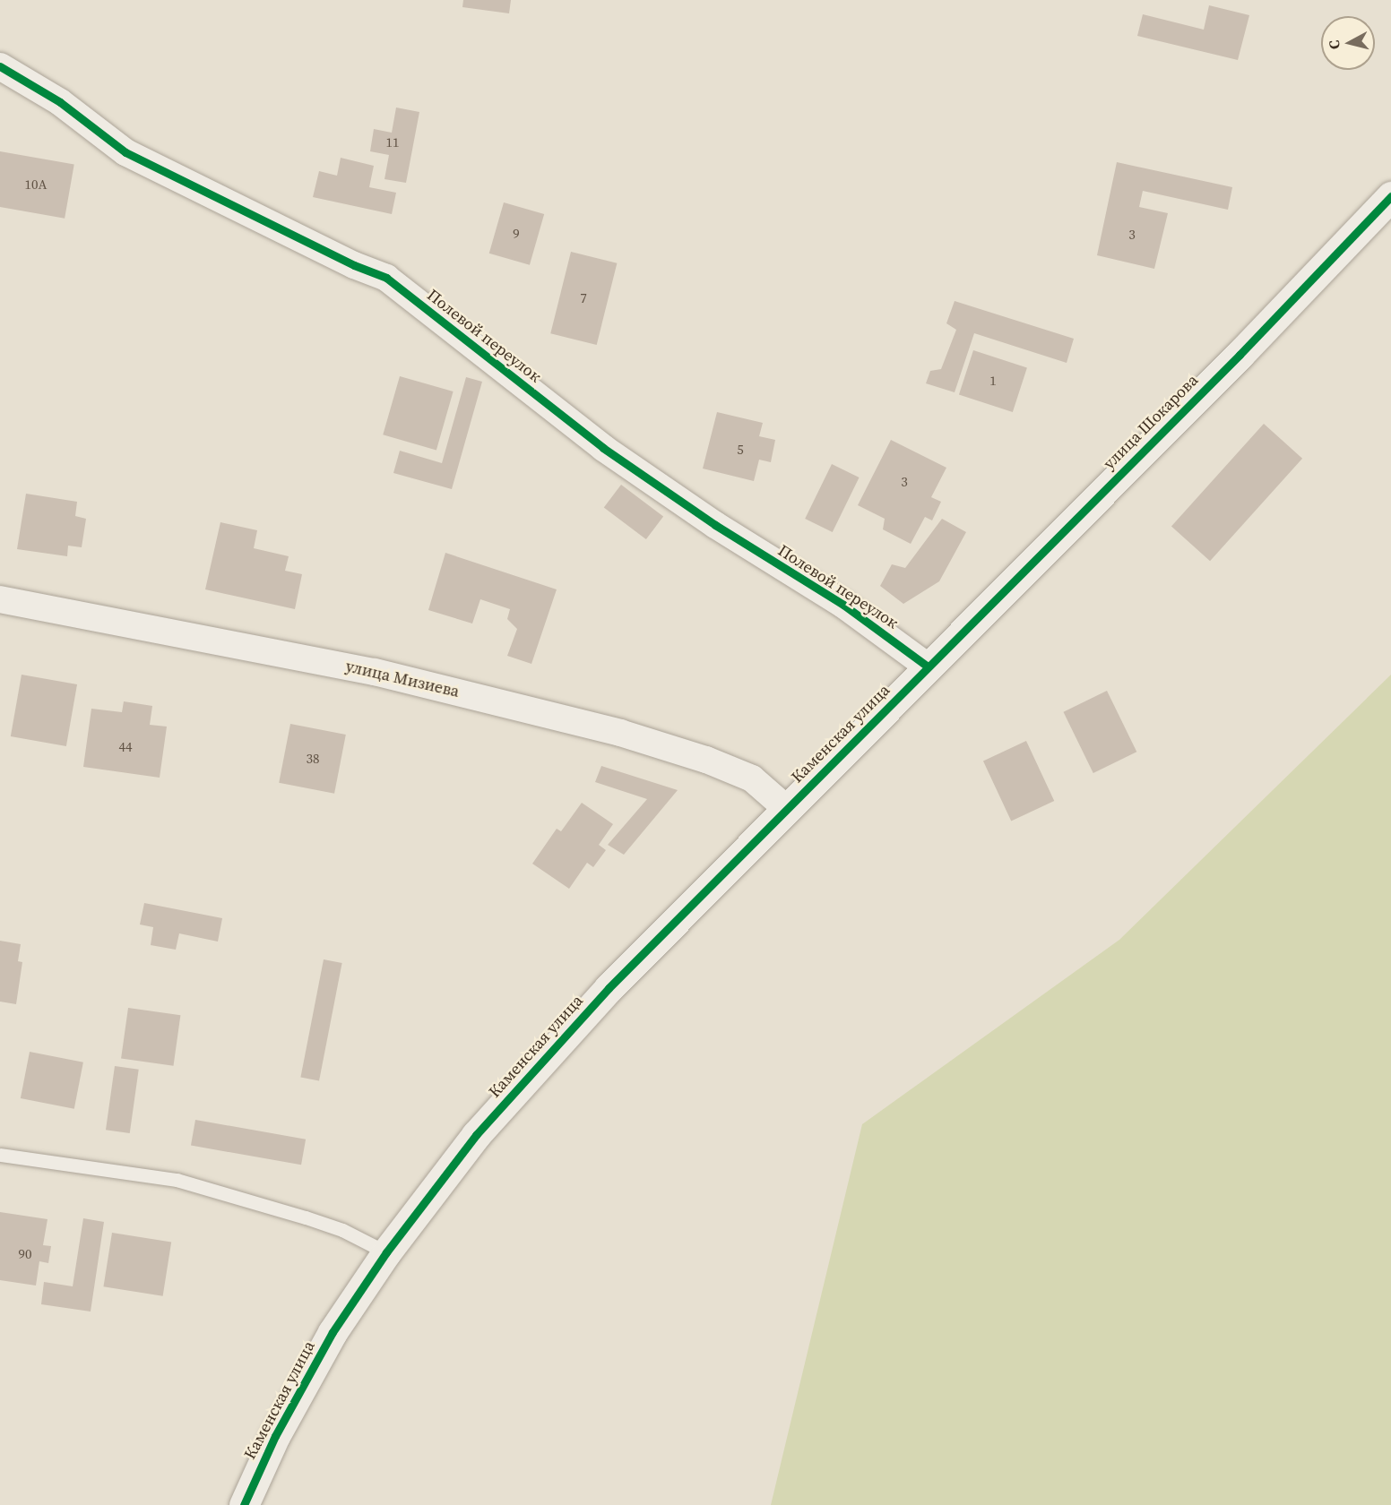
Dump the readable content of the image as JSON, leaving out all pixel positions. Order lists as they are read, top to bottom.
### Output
{
  "streets": {
    "street": [
      "Полевой переулок",
      "улица Шокарова",
      "улица Мизиева",
      "Каменская улица"
    ]
  },
  "crossings": [
    ["Полевой переулок", "улица Шокарова"],
    ["Полевой переулок", "Каменская улица"],
    ["улица Шокарова", "Каменская улица"],
    ["улица Мизиева", "Каменская улица"]
  ],
  "house_numbers": [
    "11",
    "10А",
    "9",
    "3",
    "7",
    "1",
    "5",
    "3",
    "44",
    "38",
    "90"
  ],
  "north": "left"
}
